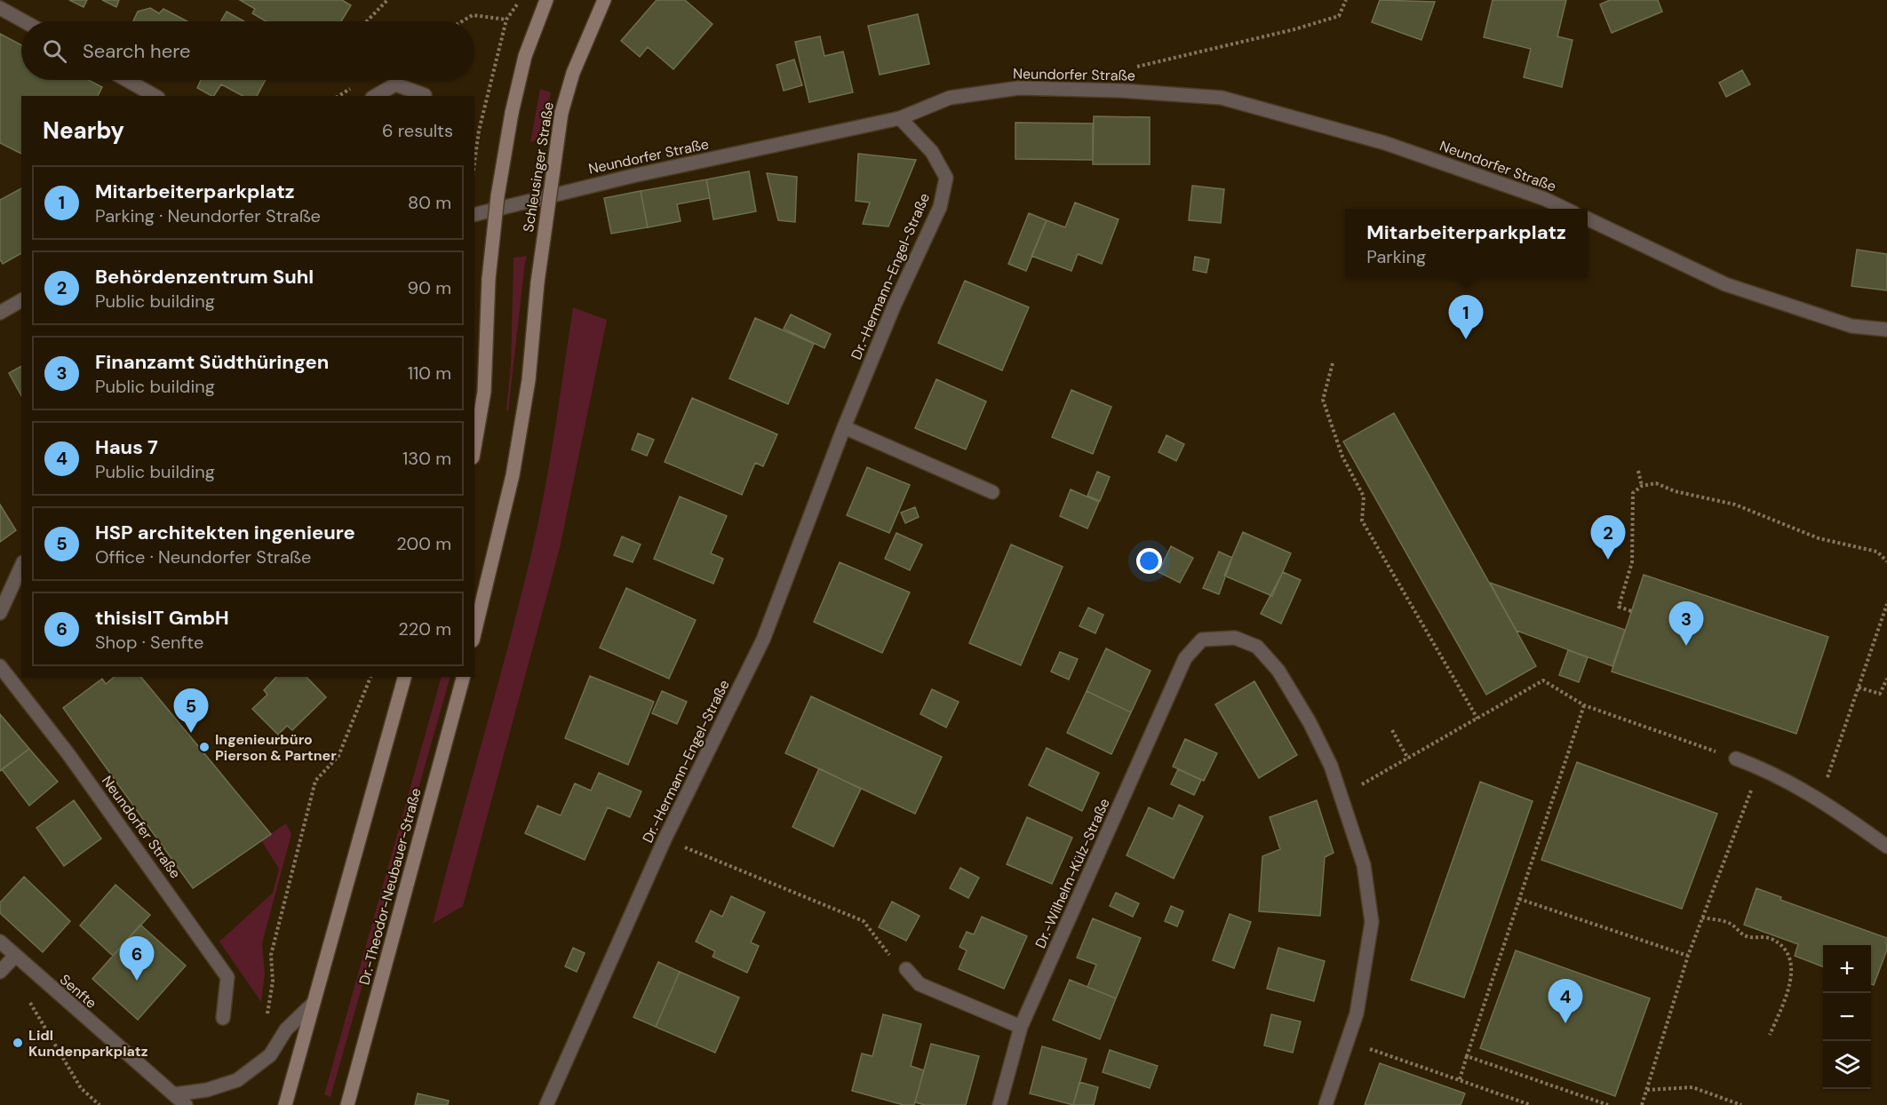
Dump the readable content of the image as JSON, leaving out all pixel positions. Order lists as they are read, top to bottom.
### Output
{
  "streets": {
    "main road": ["Schleusinger Straße", "Dr.-Theodor-Neubauer-Straße"],
    "street": [
      "Neundorfer Straße",
      "Dr.-Hermann-Engel-Straße",
      "Dr.-Wilhelm-Külz-Straße",
      "Senfte"
    ]
  },
  "crossings": [
    ["Neundorfer Straße", "Dr.-Hermann-Engel-Straße"]
  ],
  "places": ["Ingenieurbüro Pierson & Partner", "Lidl Kundenparkplatz"],
  "page": {
    "search": "Search here",
    "heading": ["Nearby", "6 results"],
    "list": [
      {
        "mark": "1",
        "name": "Mitarbeiterparkplatz",
        "note": "Parking · Neundorfer Straße",
        "value": "80 m"
      },
      {
        "mark": "2",
        "name": "Behördenzentrum Suhl",
        "note": "Public building",
        "value": "90 m"
      },
      {
        "mark": "3",
        "name": "Finanzamt Südthüringen",
        "note": "Public building",
        "value": "110 m"
      },
      {
        "mark": "4",
        "name": "Haus 7",
        "note": "Public building",
        "value": "130 m"
      },
      {
        "mark": "5",
        "name": "HSP architekten ingenieure",
        "note": "Office · Neundorfer Straße",
        "value": "200 m"
      },
      {
        "mark": "6",
        "name": "thisisIT GmbH",
        "note": "Shop · Senfte",
        "value": "220 m"
      }
    ],
    "popup": ["Mitarbeiterparkplatz", "Parking"],
    "pins": [
      "1",
      "2",
      "3",
      "5",
      "6",
      "4"
    ],
    "map_buttons": ["+", "−"]
  }
}
